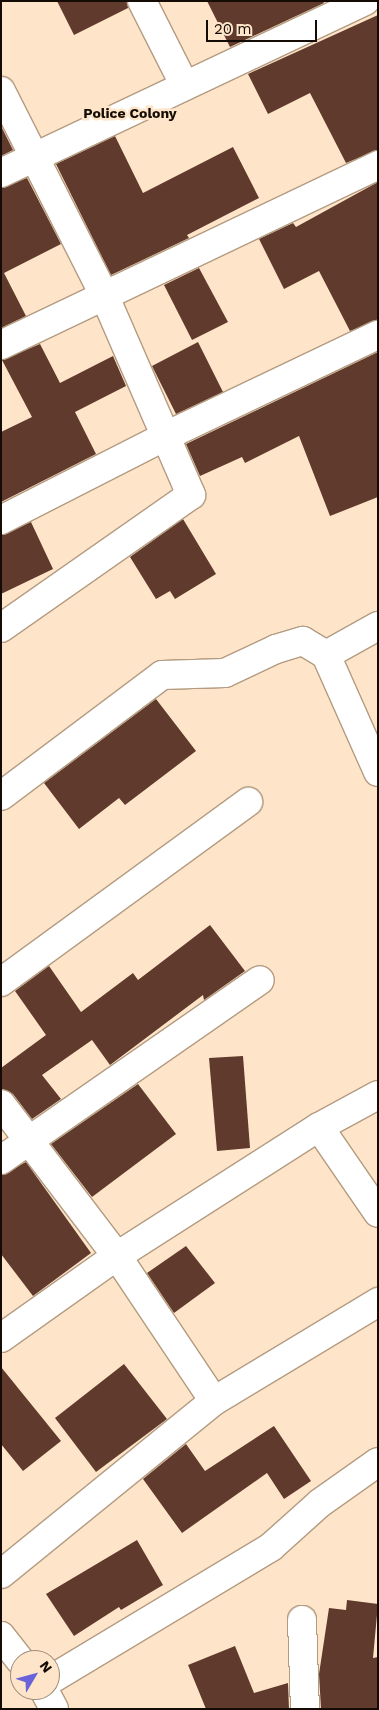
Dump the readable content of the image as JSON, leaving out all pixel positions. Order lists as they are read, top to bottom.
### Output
{
  "districts": ["Police Colony"],
  "scale_bar": "20 m",
  "north": "top right"
}
